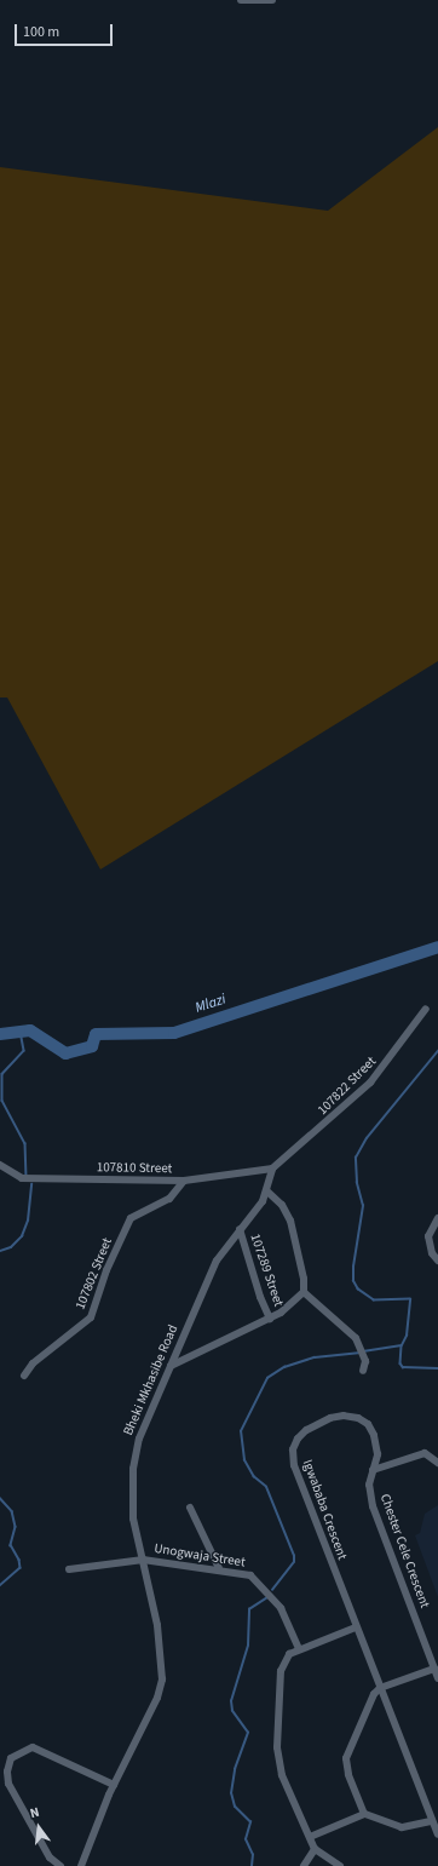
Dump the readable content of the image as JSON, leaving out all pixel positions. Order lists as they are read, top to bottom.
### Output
{
  "streets": {
    "street": [
      "107822 Street",
      "107810 Street",
      "107289 Street",
      "107802 Street",
      "Bheki Mkhasibe Road",
      "Igwababa Crescent",
      "Chester Cele Crescent",
      "Unogwaja Street"
    ]
  },
  "crossings": [
    ["107822 Street", "107810 Street"],
    ["107810 Street", "107802 Street"],
    ["107289 Street", "Bheki Mkhasibe Road"],
    ["Bheki Mkhasibe Road", "Unogwaja Street"],
    ["Igwababa Crescent", "Chester Cele Crescent"]
  ],
  "water": ["Mlazi"],
  "scale_bar": "100 m",
  "north": "top"
}
